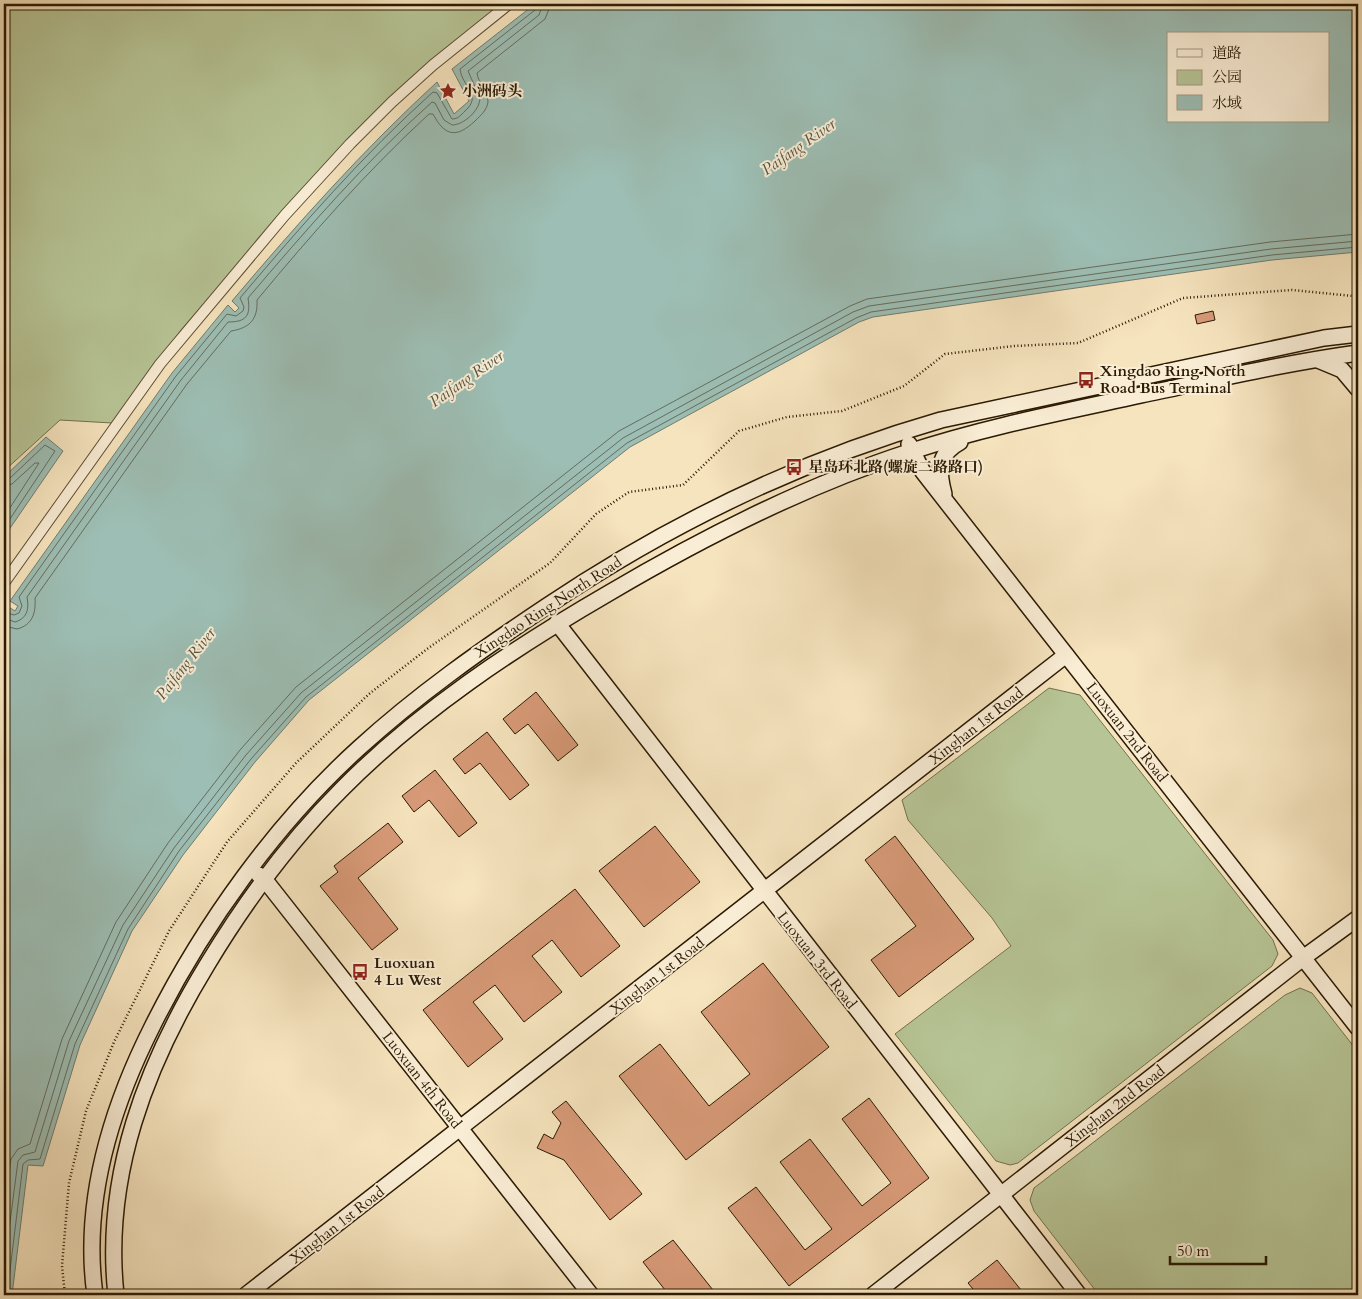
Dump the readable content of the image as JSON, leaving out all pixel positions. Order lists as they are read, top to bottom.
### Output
{
  "streets": {
    "street": [
      "Xingdao Ring North Road",
      "Xinghan 1st Road",
      "Luoxuan 2nd Road",
      "Luoxuan 3rd Road",
      "Luoxuan 4th Road",
      "Xinghan 2nd Road"
    ]
  },
  "crossings": [
    ["Xingdao Ring North Road", "Luoxuan 2nd Road"],
    ["Xingdao Ring North Road", "Luoxuan 3rd Road"],
    ["Xingdao Ring North Road", "Luoxuan 4th Road"],
    ["Xinghan 1st Road", "Luoxuan 2nd Road"],
    ["Xinghan 1st Road", "Luoxuan 3rd Road"],
    ["Xinghan 1st Road", "Luoxuan 4th Road"],
    ["Luoxuan 2nd Road", "Xinghan 2nd Road"],
    ["Luoxuan 3rd Road", "Xinghan 2nd Road"]
  ],
  "water": ["Paifang River"],
  "places": {
    "place": ["小洲码头"],
    "bus stop": ["Xingdao Ring North Road Bus Terminal", "星岛环北路(螺旋二路路口)", "Luoxuan 4 Lu West"]
  },
  "legend": ["道路", "公园", "水域"],
  "scale_bar": "50 m"
}
